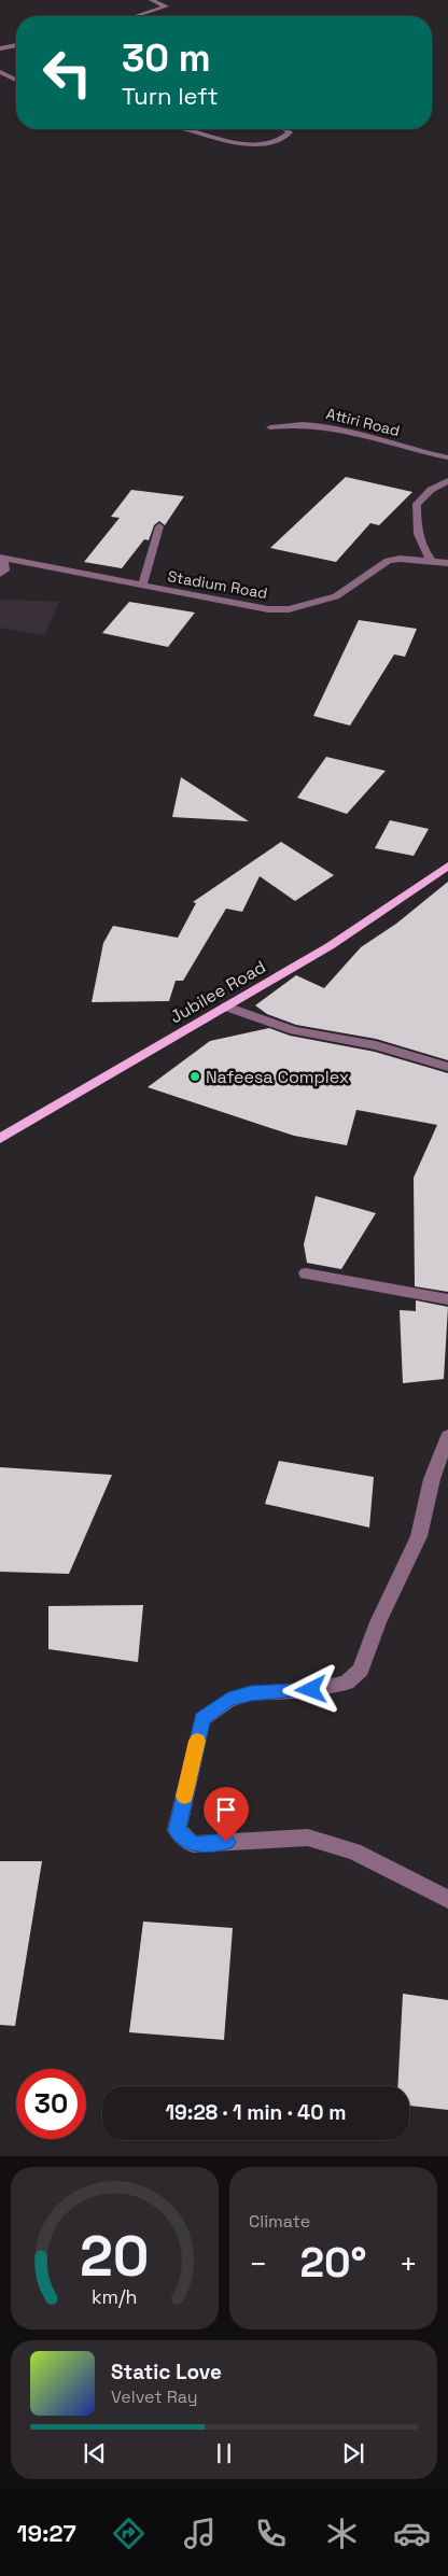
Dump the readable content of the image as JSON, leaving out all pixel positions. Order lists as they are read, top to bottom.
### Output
{
  "streets": {
    "main road": ["Jubilee Road"],
    "street": ["Attiri Road", "Stadium Road"]
  },
  "places": ["Nafeesa Complex"],
  "page": {
    "turn": ["30 m", "Turn left"],
    "limit": "30",
    "trip": "19:28 · 1 min · 40 m",
    "tile": "Climate",
    "heat": ["−", "20°", "+"],
    "song": ["Static Love", "Velvet Ray"],
    "tabs": "19:27",
    "gauge": ["20", "km/h"]
  }
}
